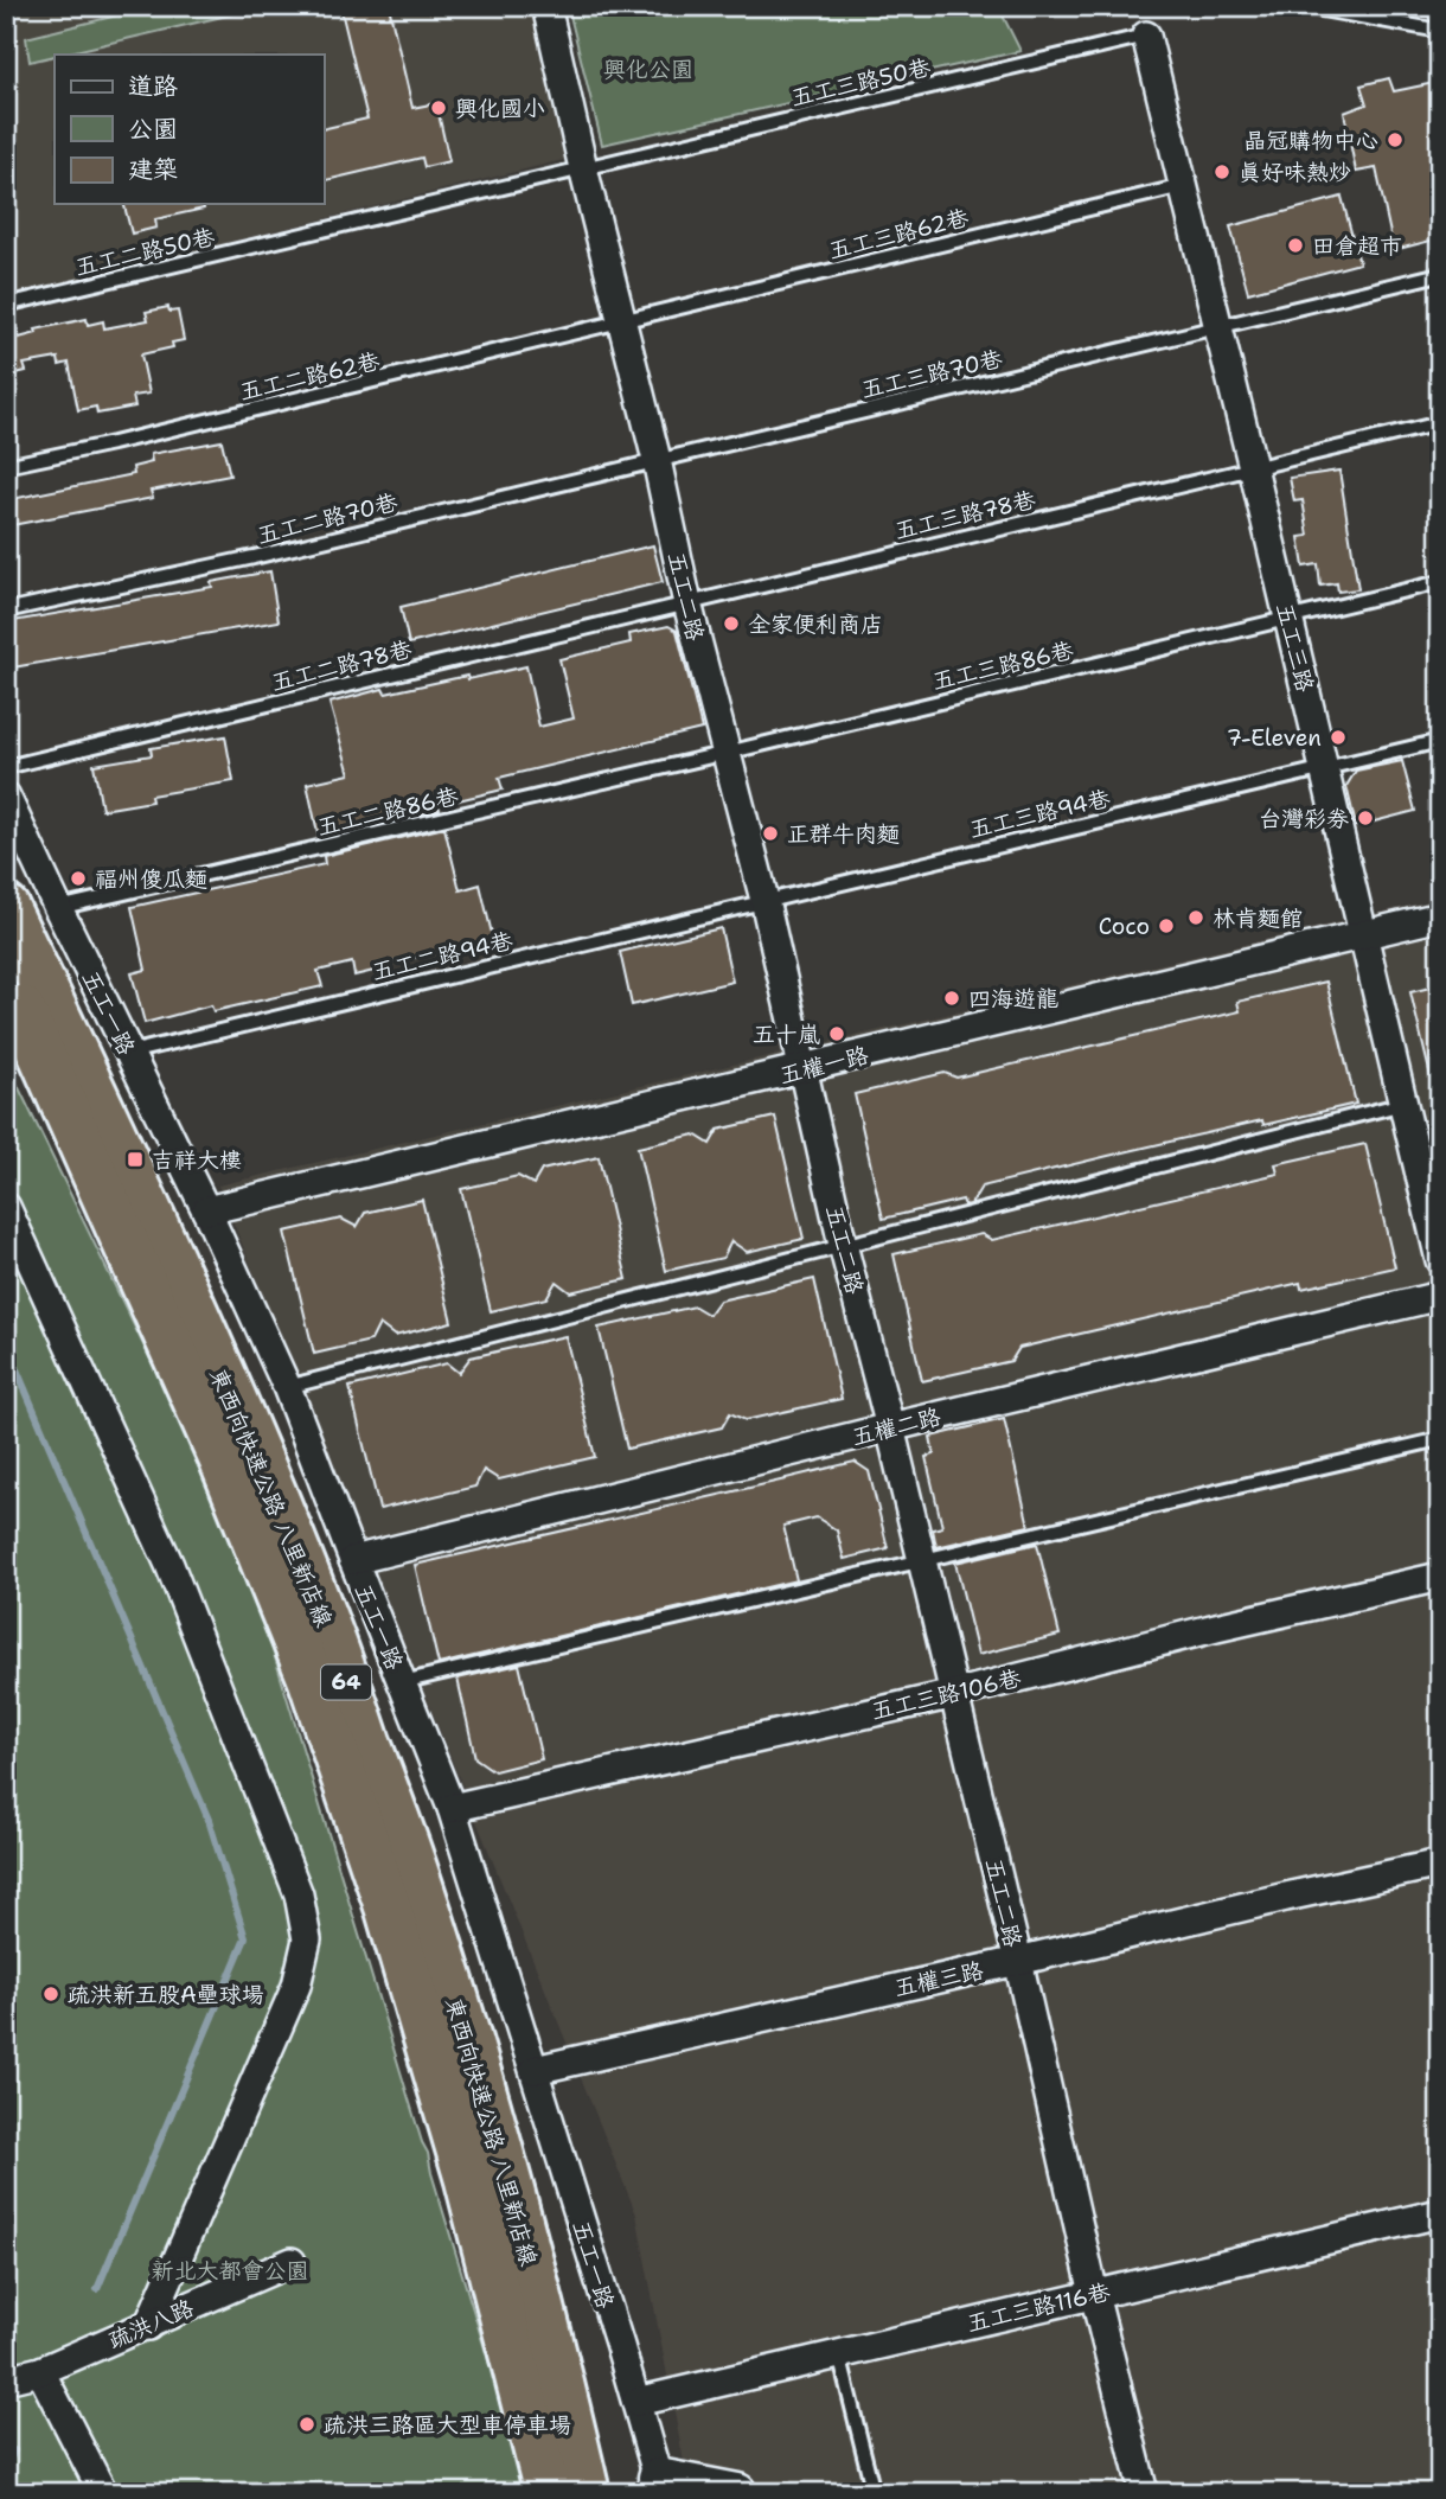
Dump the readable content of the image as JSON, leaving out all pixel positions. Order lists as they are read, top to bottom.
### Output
{
  "streets": {
    "highway": ["東西向快速公路 八里新店線", "64"],
    "street": [
      "五工二路",
      "五工三路",
      "五工一路",
      "五權一路",
      "五權二路",
      "五工三路106巷",
      "五權三路",
      "五工三路116巷",
      "疏洪八路"
    ],
    "lane": [
      "五工三路50巷",
      "五工三路62巷",
      "五工二路50巷",
      "五工三路70巷",
      "五工二路62巷",
      "五工三路78巷",
      "五工二路70巷",
      "五工二路78巷",
      "五工三路86巷",
      "五工二路86巷",
      "五工三路94巷",
      "五工二路94巷"
    ]
  },
  "crossings": [
    ["五工三路50巷", "五工二路50巷"],
    ["五工三路50巷", "五工二路"],
    ["五工三路50巷", "五工三路"],
    ["五工三路62巷", "五工二路62巷"],
    ["五工三路62巷", "五工二路"],
    ["五工三路62巷", "五工三路"],
    ["五工二路50巷", "五工二路"],
    ["五工三路70巷", "五工二路70巷"],
    ["五工三路70巷", "五工二路"],
    ["五工三路70巷", "五工三路"],
    ["五工二路62巷", "五工二路"],
    ["五工三路78巷", "五工二路"],
    ["五工三路78巷", "五工三路"],
    ["五工三路78巷", "五工二路78巷"],
    ["五工二路70巷", "五工二路"],
    ["五工二路", "五工二路78巷"],
    ["五工二路", "五工三路86巷"],
    ["五工二路", "五工二路86巷"],
    ["五工二路", "五工三路94巷"],
    ["五工二路", "五工二路94巷"],
    ["五工二路", "五權一路"],
    ["五工二路", "五權二路"],
    ["五工二路", "五工三路106巷"],
    ["五工二路", "五權三路"],
    ["五工二路", "五工三路116巷"],
    ["五工三路", "五工三路86巷"],
    ["五工三路", "五工三路94巷"],
    ["五工三路", "五權一路"],
    ["五工三路86巷", "五工二路86巷"],
    ["五工二路86巷", "五工一路"],
    ["五工三路94巷", "五工二路94巷"],
    ["五工二路94巷", "五工一路"],
    ["五工一路", "五權一路"],
    ["五工一路", "五權二路"],
    ["五工一路", "五工三路106巷"],
    ["五工一路", "五權三路"],
    ["五工一路", "五工三路116巷"]
  ],
  "parks": ["興化公園", "新北大都會公園"],
  "places": {
    "other": [
      "興化國小",
      "晶冠購物中心",
      "真好味熱炒",
      "田倉超市",
      "全家便利商店",
      "7-Eleven",
      "台灣彩券",
      "正群牛肉麵",
      "福州傻瓜麵",
      "林肯麵館",
      "Coco",
      "四海遊龍",
      "五十嵐",
      "疏洪新五股A壘球場",
      "疏洪三路區大型車停車場"
    ],
    "transit": ["吉祥大樓"]
  },
  "legend": ["道路", "公園", "建築"]
}
